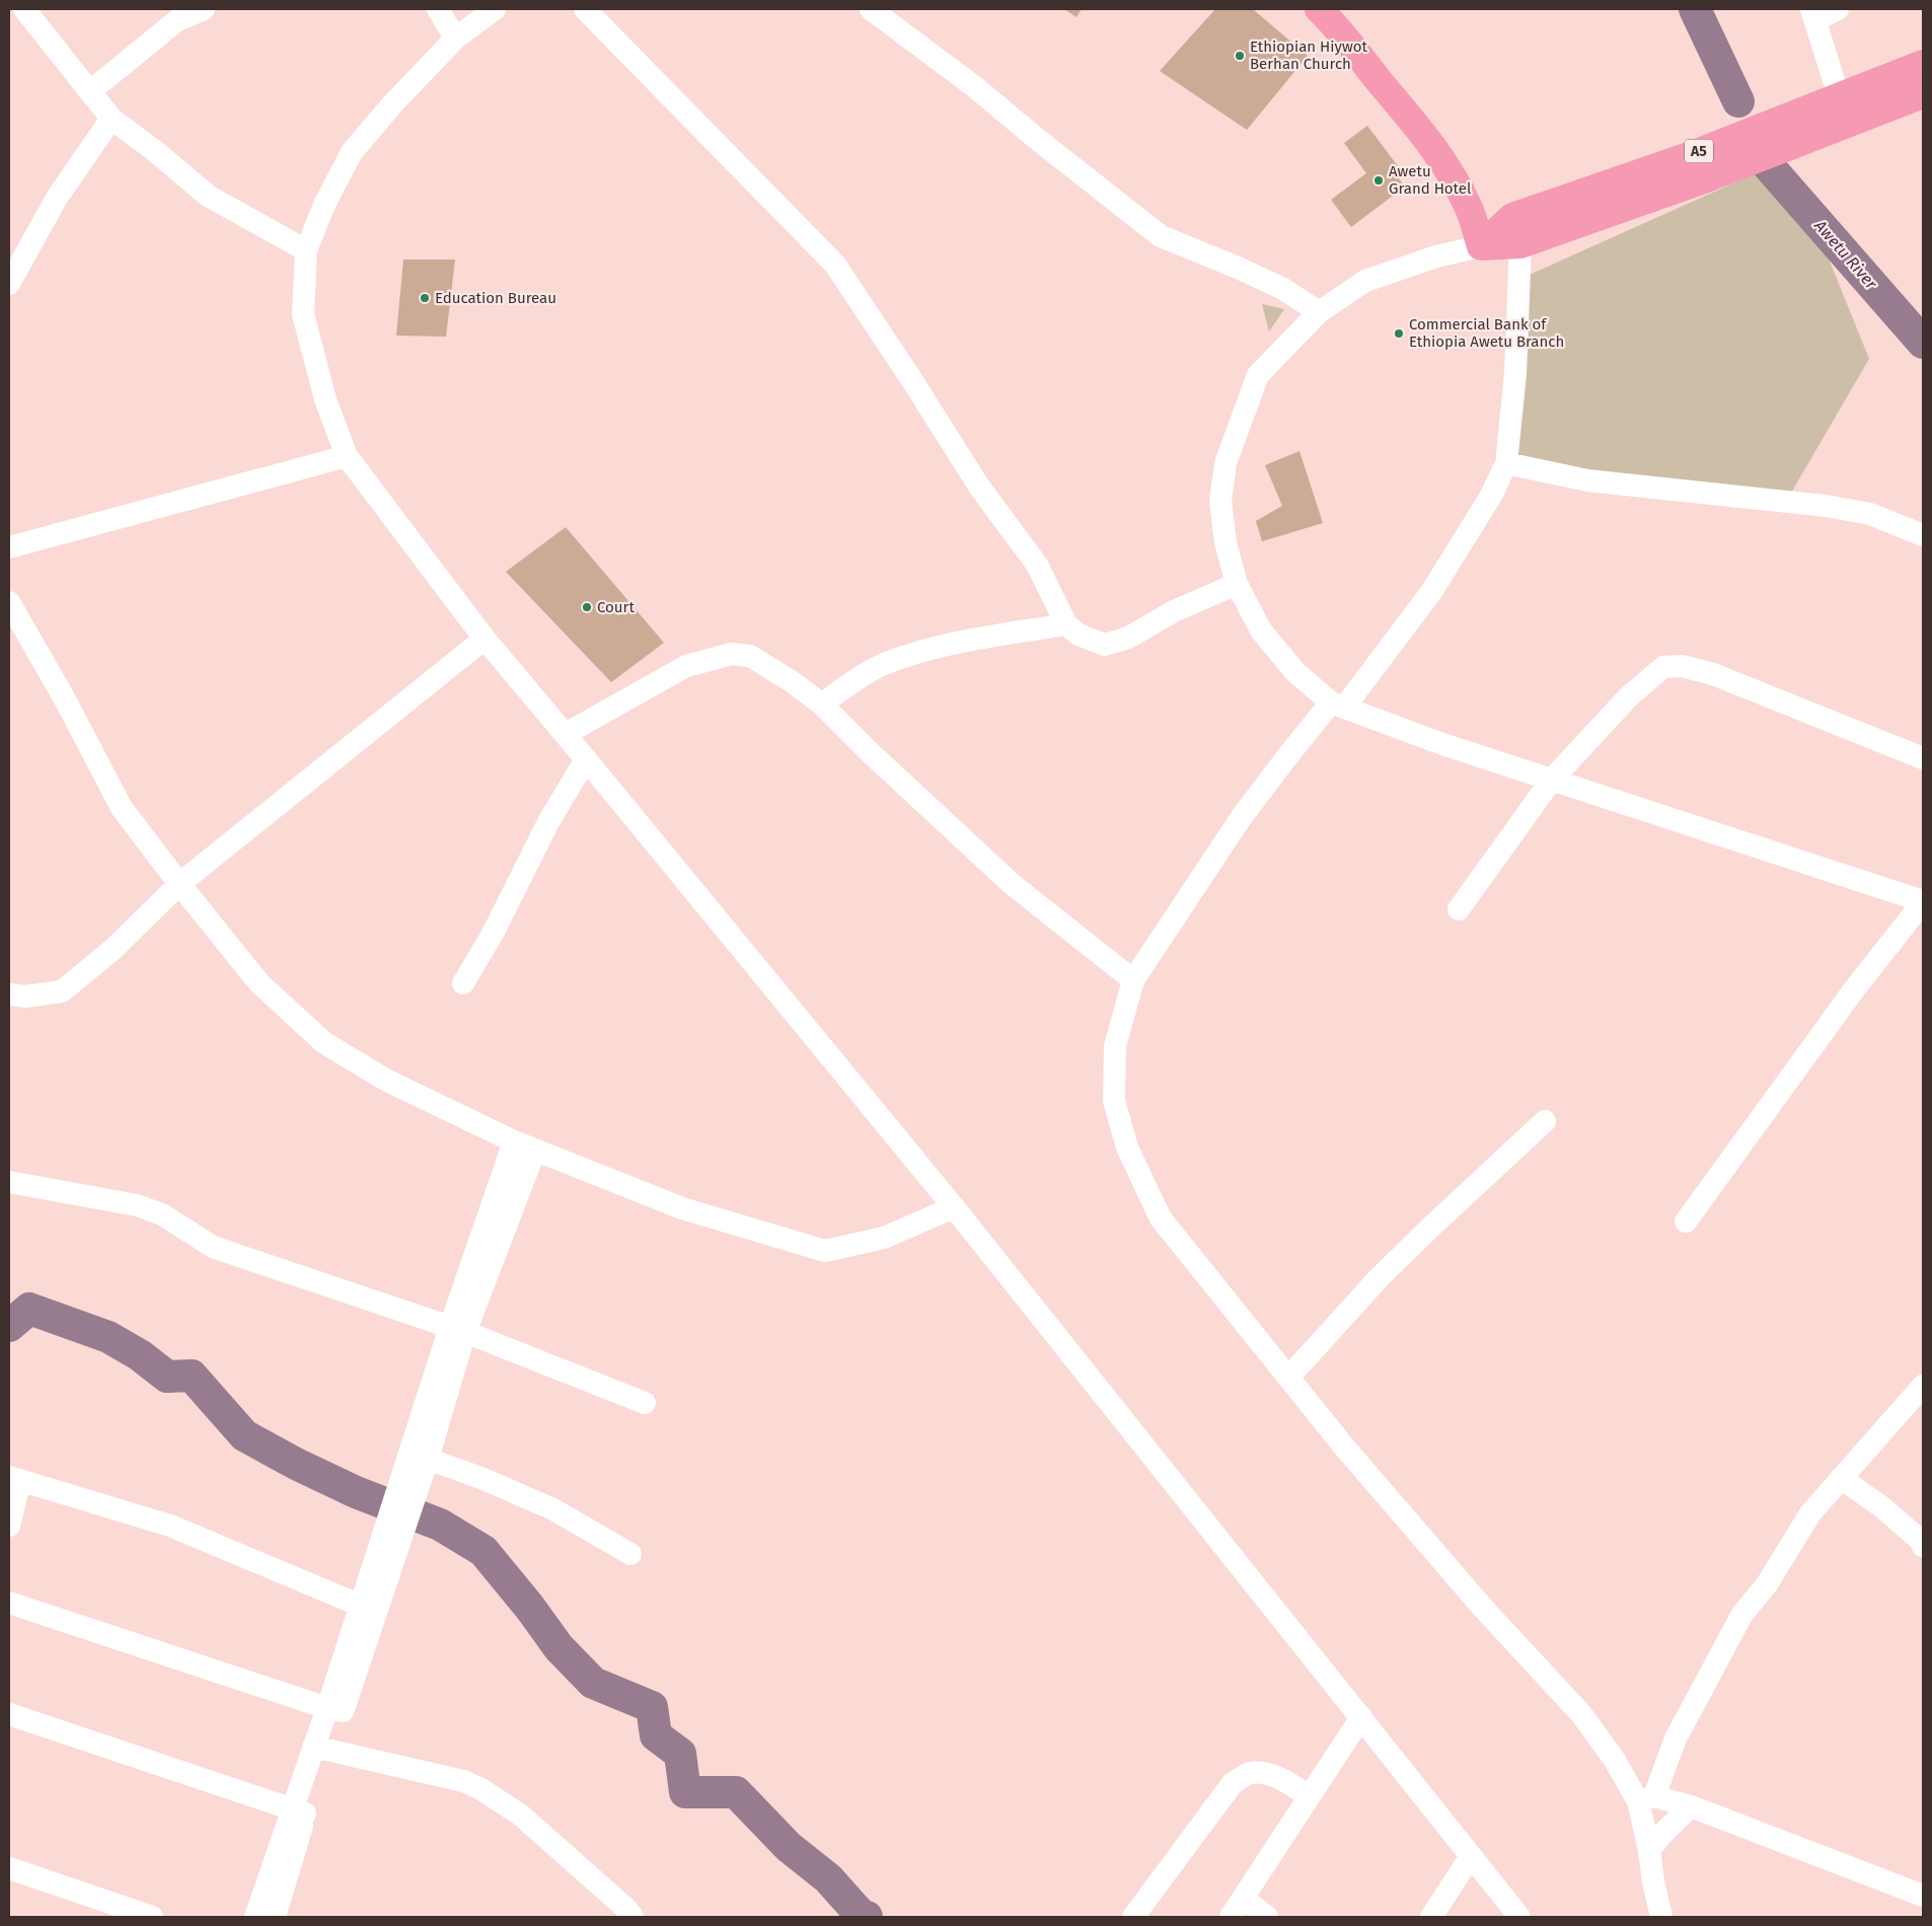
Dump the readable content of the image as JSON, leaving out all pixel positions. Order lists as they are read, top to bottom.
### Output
{
  "streets": {
    "highway": ["A5"]
  },
  "water": ["Awetu River"],
  "places": [
    "Ethiopian Hiywot Berhan Church",
    "Awetu Grand Hotel",
    "Education Bureau",
    "Commercial Bank of Ethiopia Awetu Branch",
    "Court"
  ]
}
